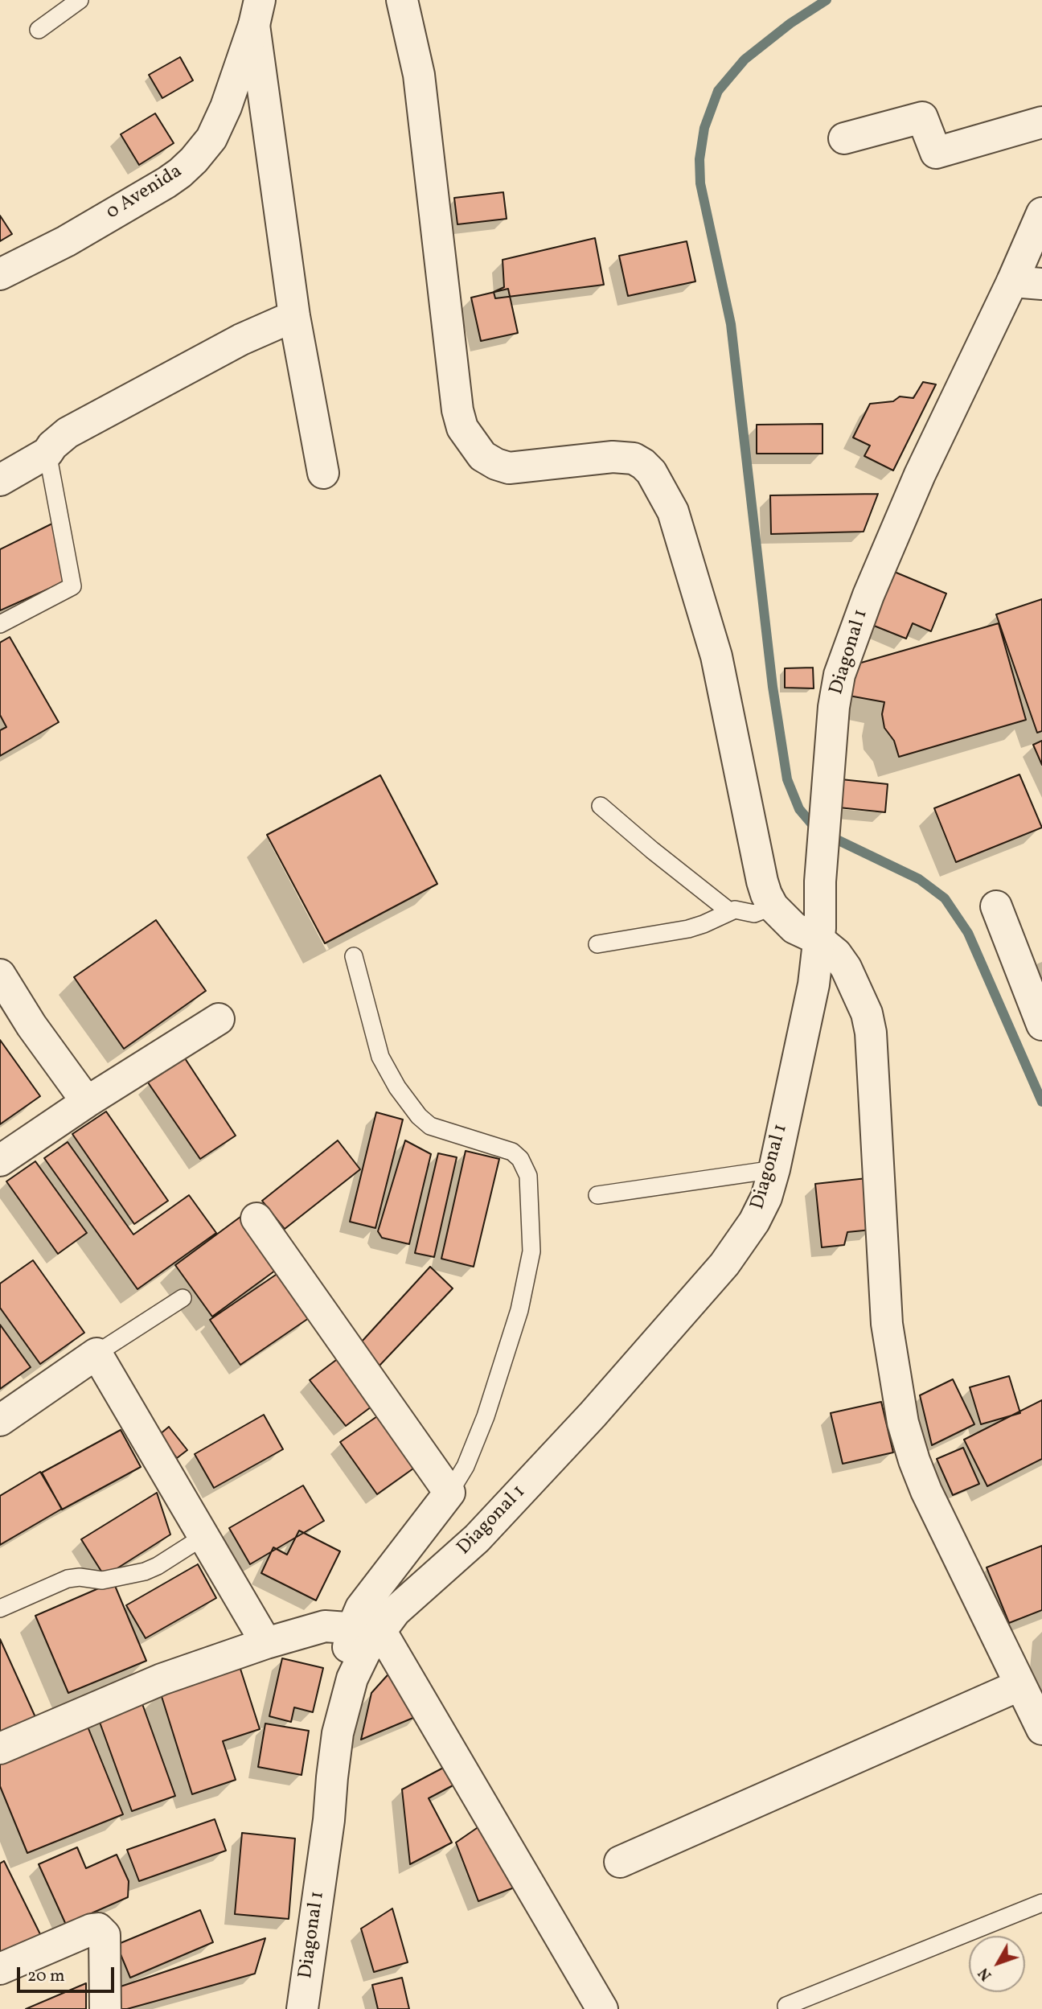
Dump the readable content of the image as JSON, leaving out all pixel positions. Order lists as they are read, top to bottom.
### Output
{
  "streets": {
    "street": ["0 Avenida", "Diagonal 1"]
  },
  "scale_bar": "20 m",
  "north": "bottom left"
}
